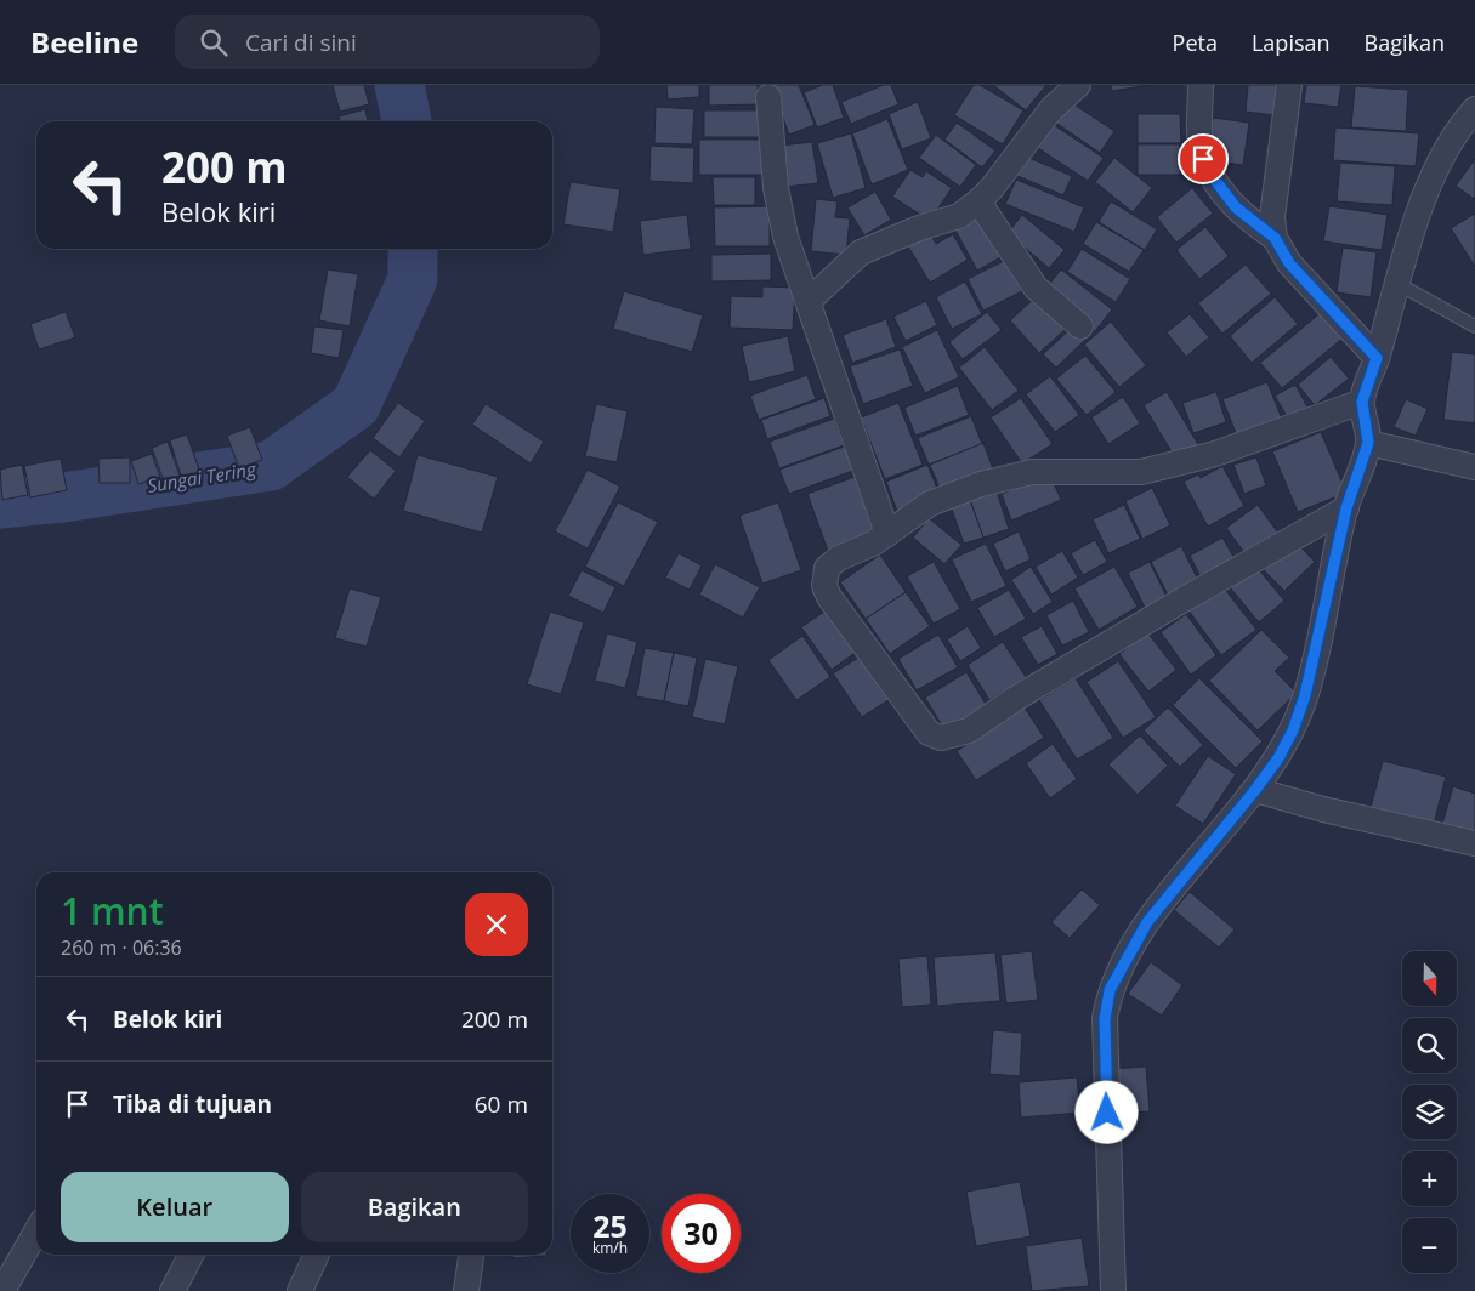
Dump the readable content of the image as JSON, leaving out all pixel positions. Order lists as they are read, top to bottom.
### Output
{
  "water": ["Sungai Tering"],
  "north": "bottom",
  "page": {
    "header": "Beeline",
    "search": "Cari di sini",
    "nav": ["Peta", "Lapisan", "Bagikan"],
    "turn": ["200 m", "Belok kiri"],
    "heading": ["1 mnt", "260 m · 06:36"],
    "map_buttons": ["+", "−"],
    "list": [
      {
        "name": "Belok kiri",
        "value": "200 m"
      },
      {
        "name": "Tiba di tujuan",
        "value": "60 m"
      }
    ],
    "buttons": ["Keluar", "Bagikan"],
    "speed": "25 km/h",
    "limit": "30"
  }
}
